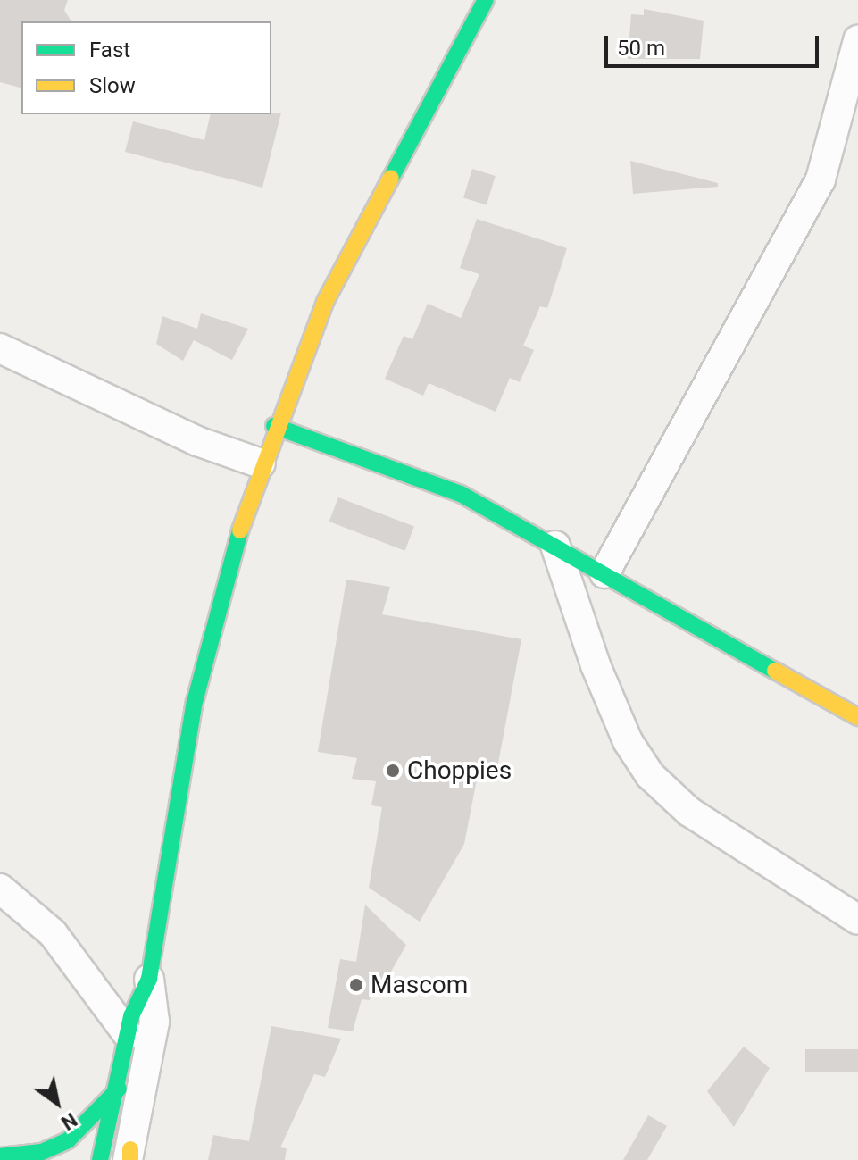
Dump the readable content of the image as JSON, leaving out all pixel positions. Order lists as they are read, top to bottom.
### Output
{
  "places": ["Choppies", "Mascom"],
  "legend": ["Fast", "Slow"],
  "scale_bar": "50 m",
  "north": "bottom right"
}
